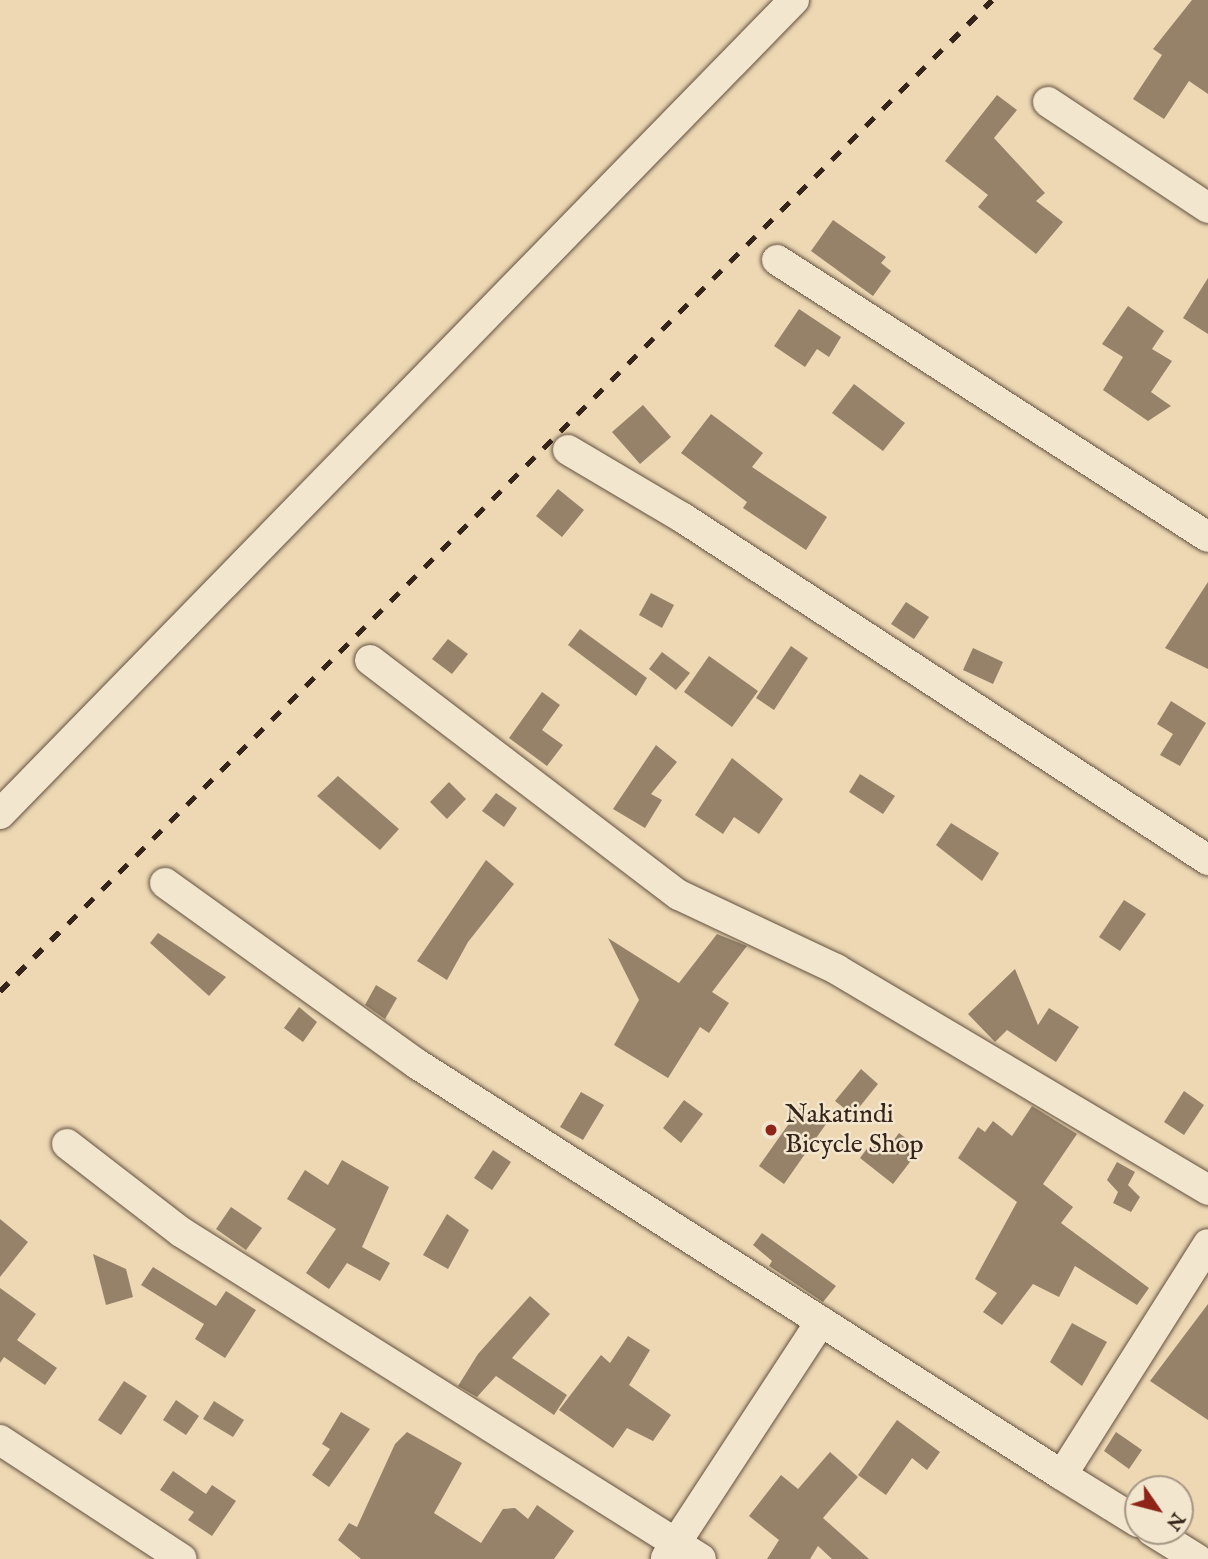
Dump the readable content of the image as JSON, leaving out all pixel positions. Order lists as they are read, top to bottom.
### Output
{
  "places": ["Nakatindi Bicycle Shop"],
  "north": "bottom right"
}
